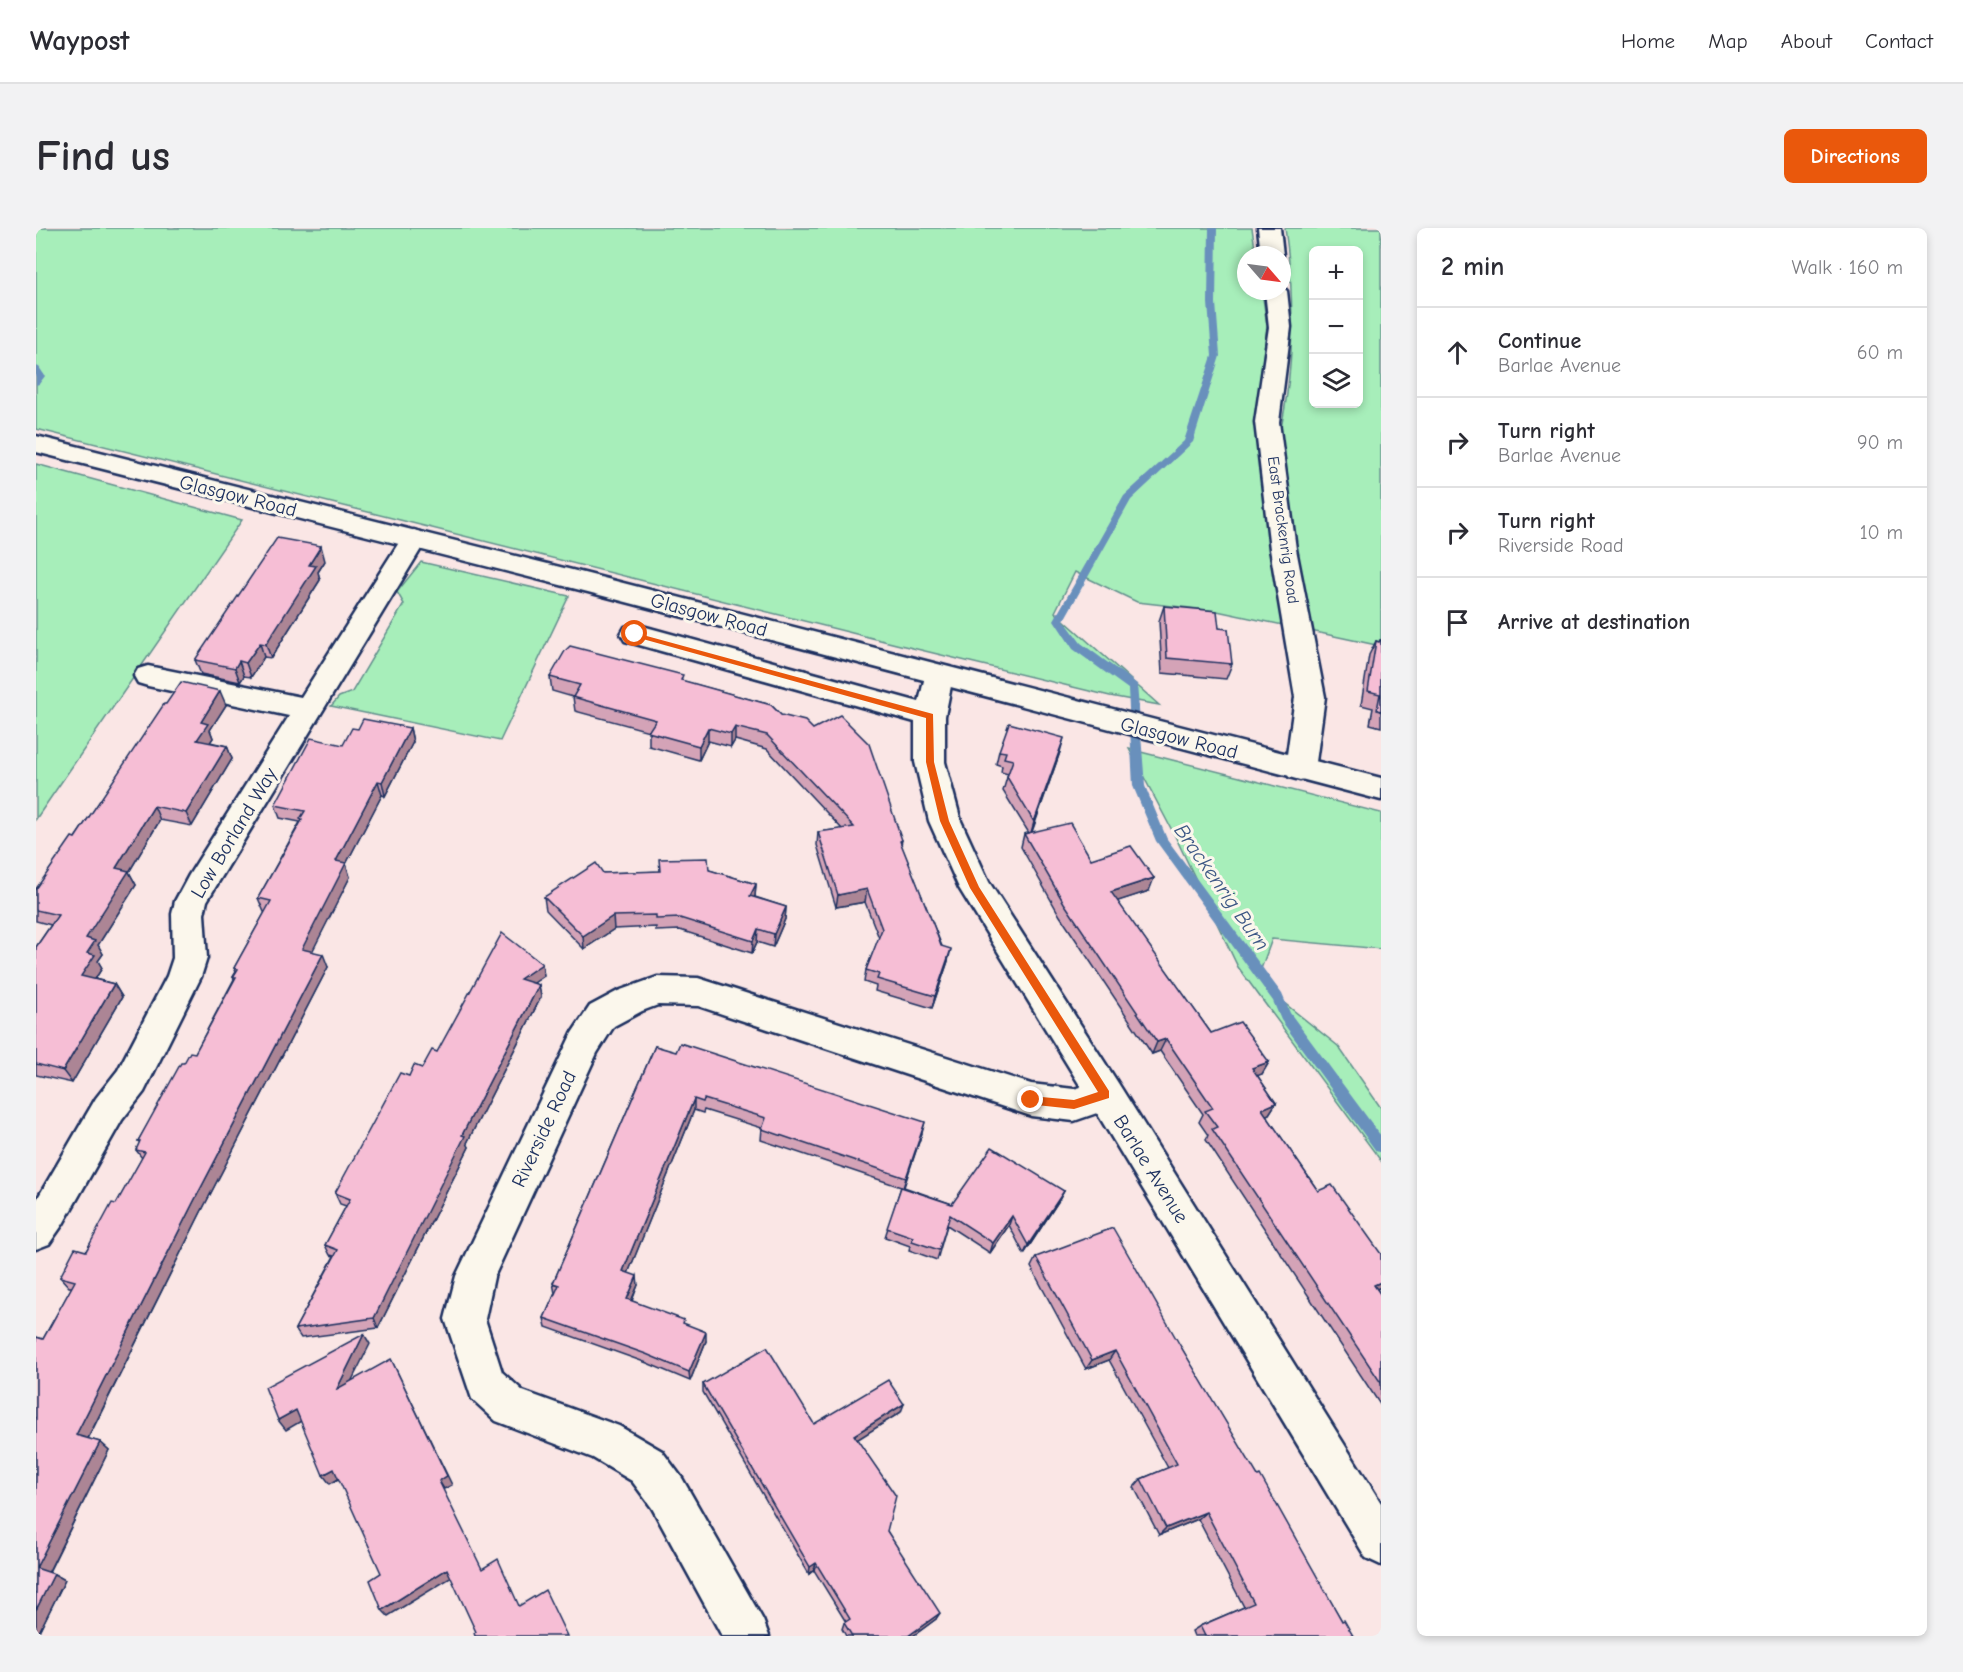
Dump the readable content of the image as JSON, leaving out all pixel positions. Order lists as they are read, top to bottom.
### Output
{
  "streets": {
    "street": [
      "Glasgow Road",
      "East Brackenrig Road",
      "Low Borland Way",
      "Riverside Road",
      "Barlae Avenue"
    ]
  },
  "crossings": [
    ["Glasgow Road", "East Brackenrig Road"],
    ["Glasgow Road", "Low Borland Way"],
    ["Glasgow Road", "Barlae Avenue"],
    ["Riverside Road", "Barlae Avenue"]
  ],
  "water": ["Brackenrig Burn"],
  "north": "bottom right",
  "page": {
    "header": "Waypost",
    "nav": [
      "Home",
      "Map",
      "About",
      "Contact"
    ],
    "buttons": "Directions",
    "title": "Find us",
    "heading": ["2 min", "Walk · 160 m"],
    "map_buttons": ["+", "−"],
    "list": [
      ["Continue", "Barlae Avenue", "60 m"],
      ["Turn right", "Barlae Avenue", "90 m"],
      ["Turn right", "Riverside Road", "10 m"],
      "Arrive at destination"
    ]
  }
}
